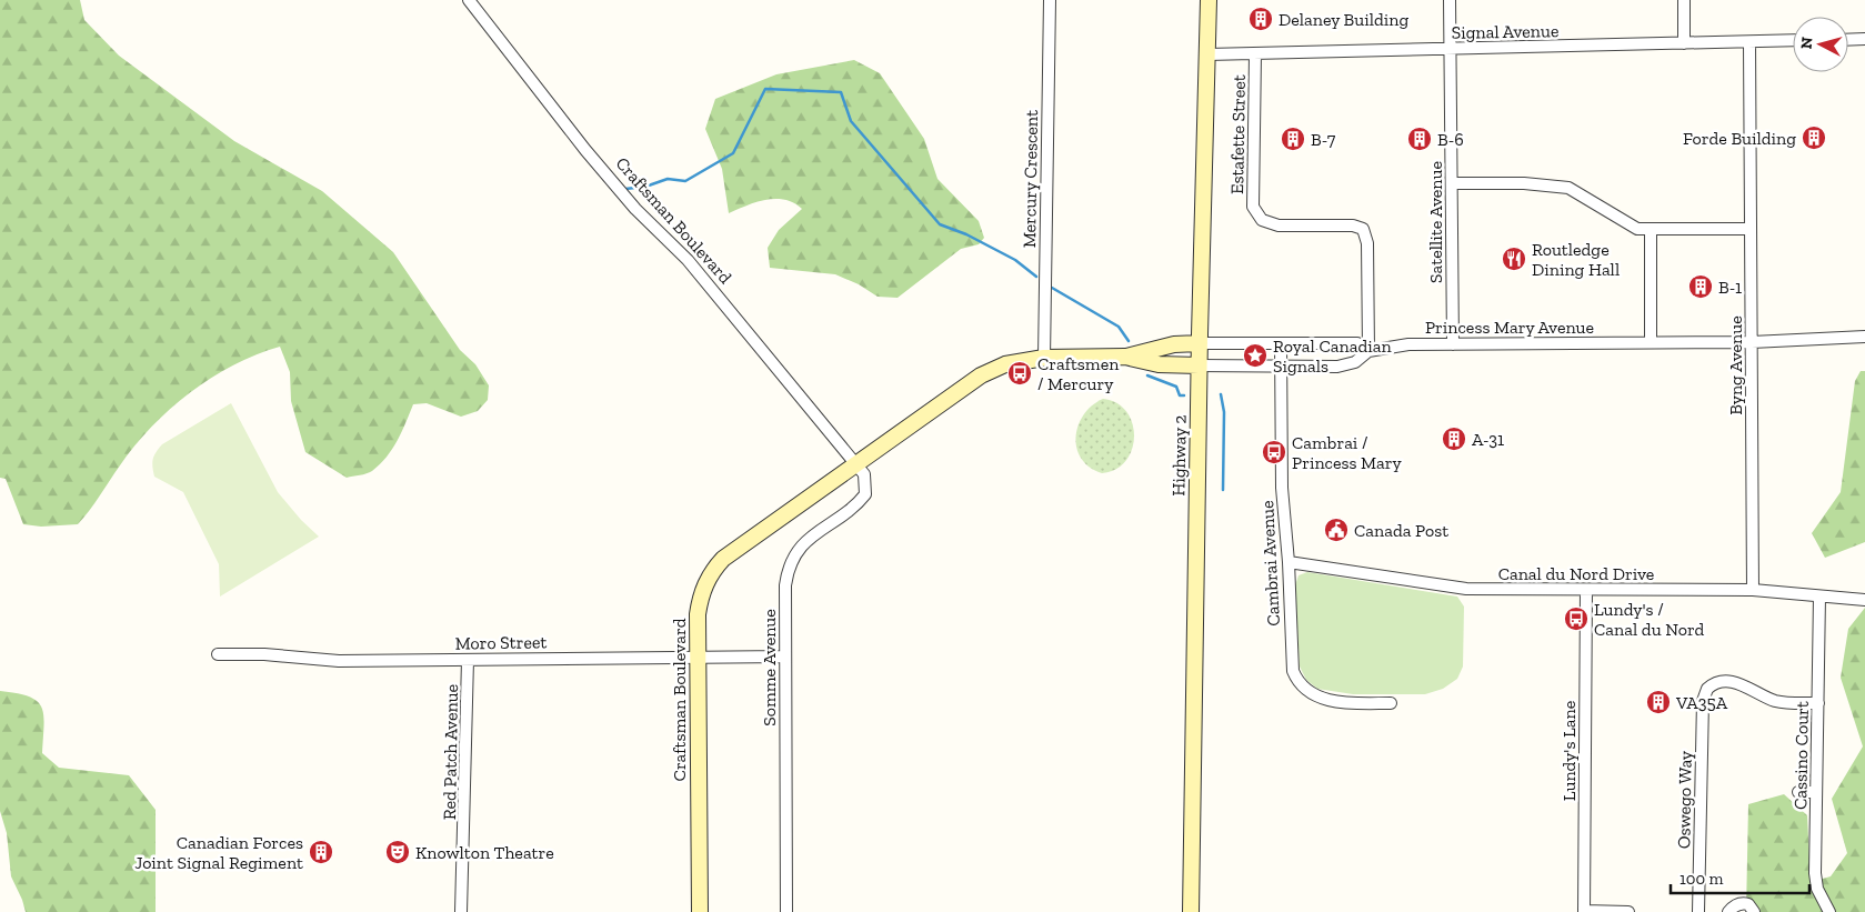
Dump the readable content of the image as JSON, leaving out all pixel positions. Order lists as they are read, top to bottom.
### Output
{
  "streets": {
    "street": [
      "Signal Avenue",
      "Estafette Street",
      "Mercury Crescent",
      "Craftsman Boulevard",
      "Satellite Avenue",
      "Princess Mary Avenue",
      "Byng Avenue",
      "Highway 2",
      "Cambrai Avenue",
      "Canal du Nord Drive",
      "Moro Street",
      "Somme Avenue",
      "Lundy's Lane",
      "Red Patch Avenue",
      "Cassino Court",
      "Oswego Way"
    ]
  },
  "crossings": [
    ["Signal Avenue", "Estafette Street"],
    ["Signal Avenue", "Satellite Avenue"],
    ["Signal Avenue", "Byng Avenue"],
    ["Signal Avenue", "Highway 2"],
    ["Estafette Street", "Princess Mary Avenue"],
    ["Mercury Crescent", "Craftsman Boulevard"],
    ["Craftsman Boulevard", "Princess Mary Avenue"],
    ["Craftsman Boulevard", "Highway 2"],
    ["Craftsman Boulevard", "Moro Street"],
    ["Craftsman Boulevard", "Somme Avenue"],
    ["Satellite Avenue", "Princess Mary Avenue"],
    ["Princess Mary Avenue", "Byng Avenue"],
    ["Princess Mary Avenue", "Highway 2"],
    ["Princess Mary Avenue", "Cambrai Avenue"],
    ["Byng Avenue", "Canal du Nord Drive"],
    ["Cambrai Avenue", "Canal du Nord Drive"],
    ["Canal du Nord Drive", "Lundy's Lane"],
    ["Canal du Nord Drive", "Cassino Court"],
    ["Moro Street", "Somme Avenue"],
    ["Moro Street", "Red Patch Avenue"],
    ["Cassino Court", "Oswego Way"]
  ],
  "places": {
    "building": [
      "Delaney Building",
      "Forde Building",
      "B-7",
      "B-6",
      "B-1",
      "A-31",
      "VA35A",
      "Canadian Forces Joint Signal Regiment"
    ],
    "restaurant": ["Routledge Dining Hall"],
    "place": ["Royal Canadian Signals"],
    "bus stop": ["Craftsmen / Mercury", "Cambrai / Princess Mary", "Lundy's / Canal du Nord"],
    "public building": ["Canada Post"],
    "theatre": ["Knowlton Theatre"]
  },
  "scale_bar": "100 m",
  "north": "left"
}
